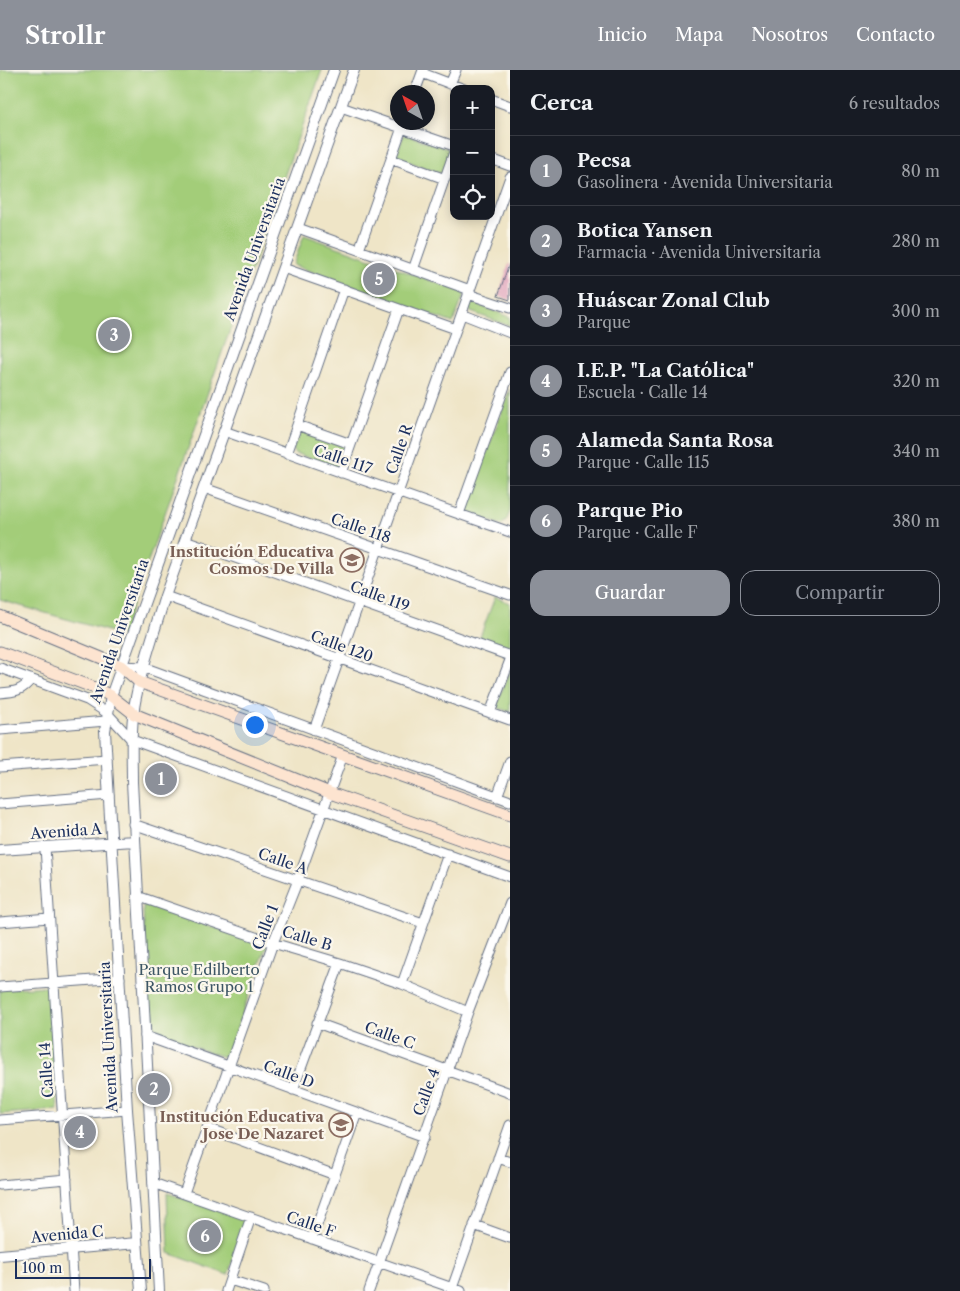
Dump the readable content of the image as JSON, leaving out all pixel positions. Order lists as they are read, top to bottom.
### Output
{
  "streets": {
    "street": [
      "Avenida Universitaria",
      "Calle R",
      "Calle 117",
      "Calle 118",
      "Calle 119",
      "Calle 120",
      "Avenida A",
      "Calle A",
      "Calle 1",
      "Calle B",
      "Calle C",
      "Calle 14",
      "Calle D",
      "Calle 4",
      "Calle F",
      "Avenida C"
    ]
  },
  "crossings": [
    ["Avenida Universitaria", "Avenida A"],
    ["Avenida Universitaria", "Avenida C"],
    ["Calle R", "Calle 117"],
    ["Calle R", "Calle 118"],
    ["Calle R", "Calle 119"],
    ["Calle R", "Calle 120"],
    ["Avenida A", "Calle 14"],
    ["Calle A", "Calle 1"],
    ["Calle 1", "Calle B"],
    ["Calle 1", "Calle D"],
    ["Calle 1", "Calle F"],
    ["Calle B", "Calle 4"],
    ["Calle C", "Calle 4"],
    ["Calle 14", "Avenida C"],
    ["Calle D", "Calle 4"],
    ["Calle 4", "Calle F"]
  ],
  "parks": ["Parque Edilberto Ramos Grupo 1"],
  "places": {
    "school or university": ["Institución Educativa Cosmos De Villa", "Institución Educativa Jose De Nazaret"]
  },
  "scale_bar": "100 m",
  "north": "top left",
  "page": {
    "header": "Strollr",
    "nav": [
      "Inicio",
      "Mapa",
      "Nosotros",
      "Contacto"
    ],
    "heading": ["Cerca", "6 resultados"],
    "map_buttons": ["+", "−"],
    "list": [
      {
        "mark": "1",
        "name": "Pecsa",
        "note": "Gasolinera · Avenida Universitaria",
        "value": "80 m"
      },
      {
        "mark": "2",
        "name": "Botica Yansen",
        "note": "Farmacia · Avenida Universitaria",
        "value": "280 m"
      },
      {
        "mark": "3",
        "name": "Huáscar Zonal Club",
        "note": "Parque",
        "value": "300 m"
      },
      {
        "mark": "4",
        "name": "I.E.P. \"La Católica\"",
        "note": "Escuela · Calle 14",
        "value": "320 m"
      },
      {
        "mark": "5",
        "name": "Alameda Santa Rosa",
        "note": "Parque · Calle 115",
        "value": "340 m"
      },
      {
        "mark": "6",
        "name": "Parque Pio",
        "note": "Parque · Calle F",
        "value": "380 m"
      }
    ],
    "pins": [
      "5",
      "3",
      "1",
      "2",
      "4",
      "6"
    ],
    "buttons": ["Guardar", "Compartir"],
    "scale": "100 m"
  }
}
